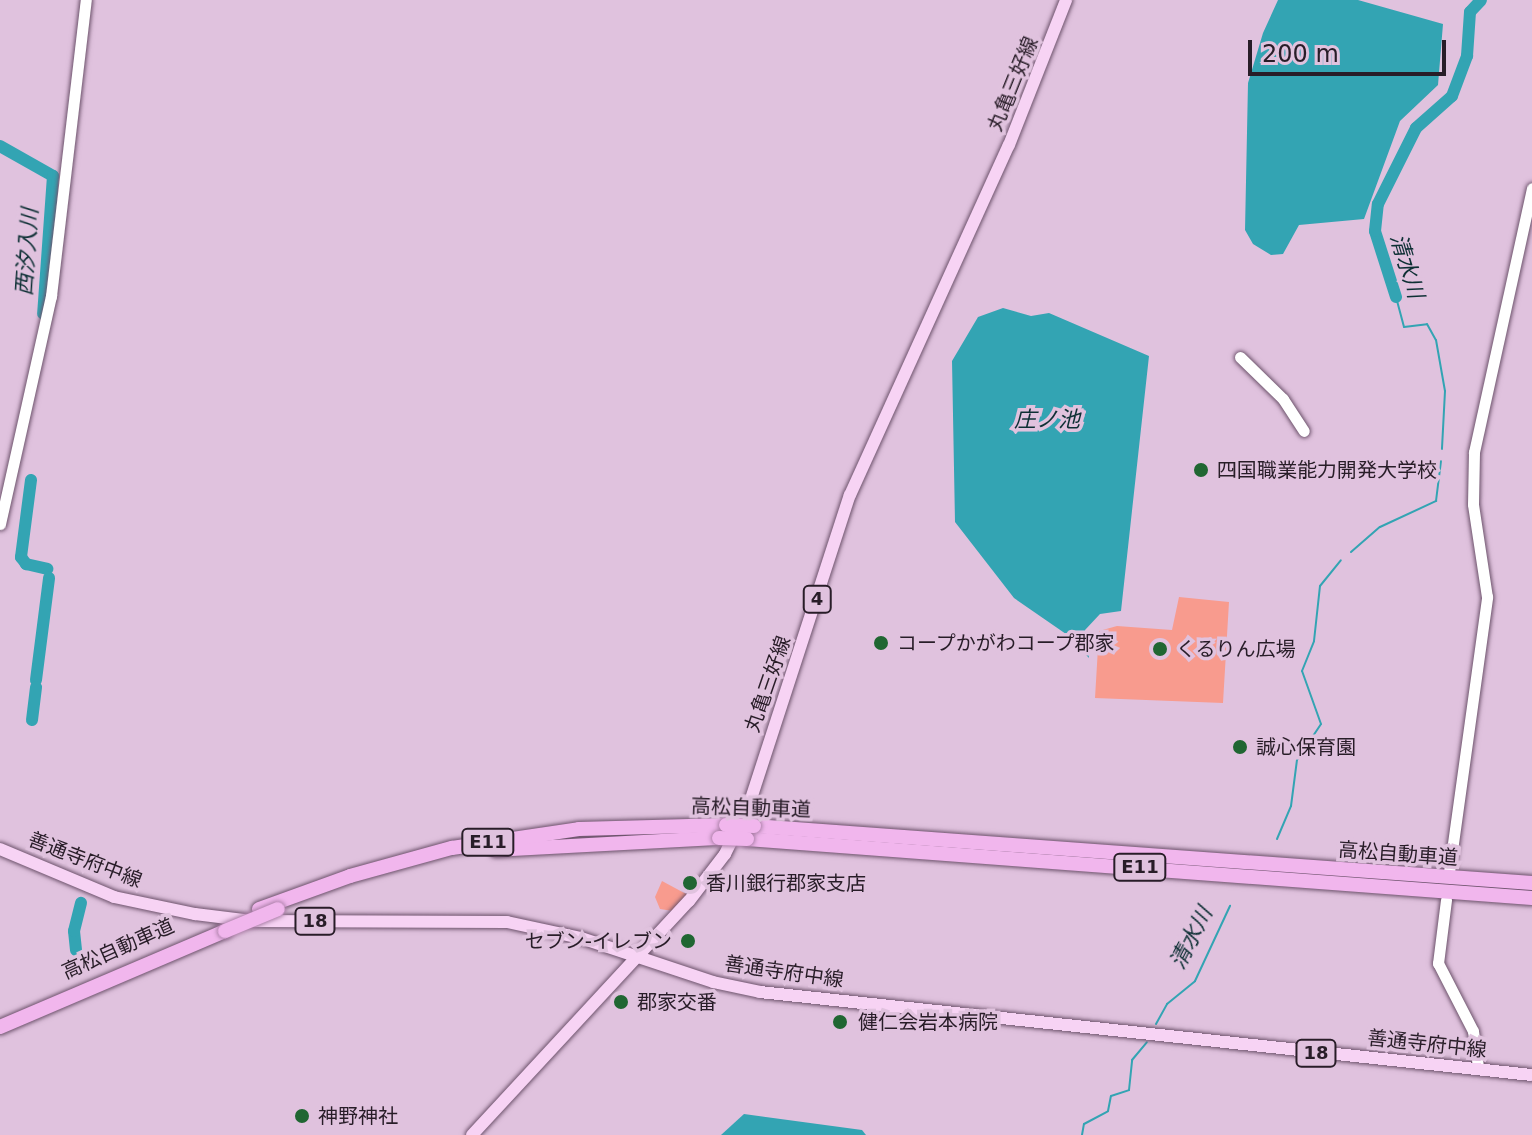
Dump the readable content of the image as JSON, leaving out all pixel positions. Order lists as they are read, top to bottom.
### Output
{
  "streets": {
    "highway": ["高松自動車道", "E11"],
    "main road": [
      "丸亀三好線",
      "4",
      "善通寺府中線",
      "18"
    ]
  },
  "crossings": [
    ["丸亀三好線", "善通寺府中線"]
  ],
  "water": ["西汐入川", "清水川", "庄ノ池"],
  "places": [
    "四国職業能力開発大学校",
    "コープかがわコープ郡家",
    "くるりん広場",
    "誠心保育園",
    "香川銀行郡家支店",
    "セブン-イレブン",
    "郡家交番",
    "健仁会岩本病院",
    "神野神社"
  ],
  "scale_bar": "200 m"
}
